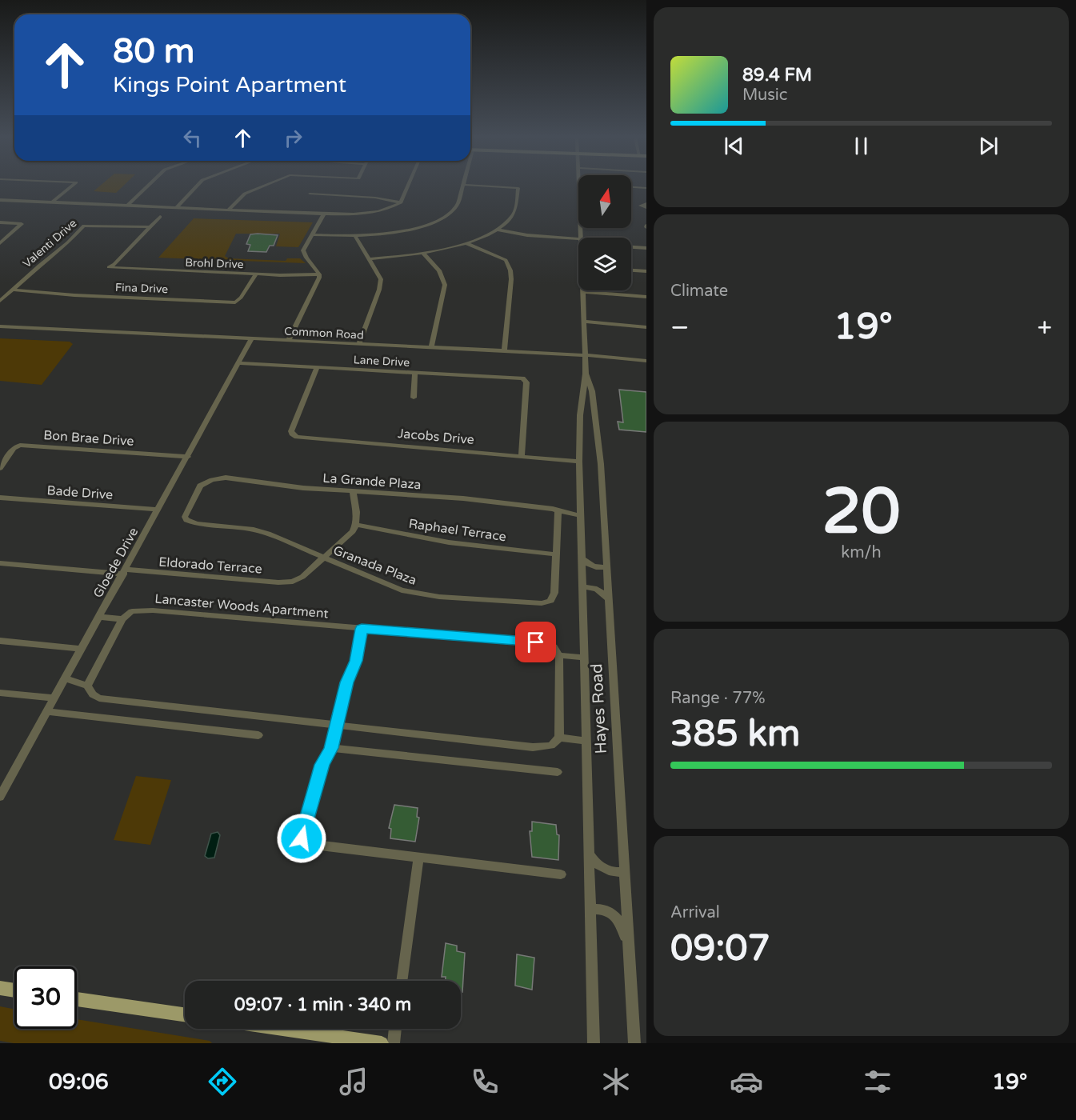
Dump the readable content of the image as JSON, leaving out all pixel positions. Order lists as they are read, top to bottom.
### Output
{
  "streets": {
    "street": [
      "Valenti Drive",
      "Brohl Drive",
      "Fina Drive",
      "Common Road",
      "Lane Drive",
      "Jacobs Drive",
      "Bon Brae Drive",
      "La Grande Plaza",
      "Bade Drive",
      "Raphael Terrace",
      "Gloede Drive",
      "Eldorado Terrace",
      "Granada Plaza",
      "Lancaster Woods Apartment",
      "Hayes Road"
    ]
  },
  "crossings": [
    ["Valenti Drive", "Brohl Drive"],
    ["Valenti Drive", "Fina Drive"],
    ["Brohl Drive", "Fina Drive"],
    ["Common Road", "Gloede Drive"],
    ["Common Road", "Hayes Road"],
    ["Lane Drive", "Jacobs Drive"],
    ["Lane Drive", "Gloede Drive"],
    ["Jacobs Drive", "Hayes Road"],
    ["Bon Brae Drive", "Gloede Drive"],
    ["La Grande Plaza", "Granada Plaza"],
    ["La Grande Plaza", "Hayes Road"],
    ["Bade Drive", "Gloede Drive"],
    ["Raphael Terrace", "Granada Plaza"],
    ["Gloede Drive", "Eldorado Terrace"],
    ["Gloede Drive", "Lancaster Woods Apartment"],
    ["Eldorado Terrace", "Granada Plaza"],
    ["Lancaster Woods Apartment", "Hayes Road"]
  ],
  "north": "top",
  "page": {
    "turn": ["80 m", "Kings Point Apartment"],
    "song": ["89.4 FM", "Music"],
    "tile": [
      "Climate",
      ["20", "km/h"],
      ["Range · 77%", "385 km"],
      ["Arrival", "09:07"]
    ],
    "heat": ["−", "19°", "+"],
    "limit": "30",
    "trip": "09:07 · 1 min · 340 m",
    "tabs": ["09:06", "19°"]
  }
}
